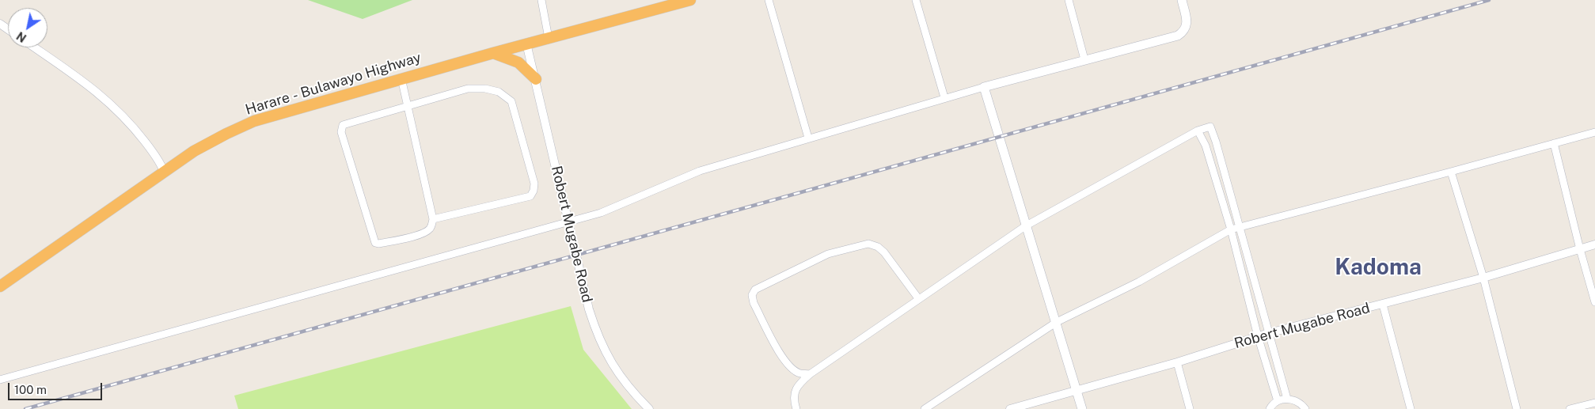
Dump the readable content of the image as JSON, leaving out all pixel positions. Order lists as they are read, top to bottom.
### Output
{
  "streets": {
    "highway": ["Harare - Bulawayo Highway"],
    "street": ["Robert Mugabe Road"]
  },
  "crossings": [
    ["Harare - Bulawayo Highway", "Robert Mugabe Road"]
  ],
  "districts": ["Kadoma"],
  "scale_bar": "100 m",
  "north": "bottom left"
}
